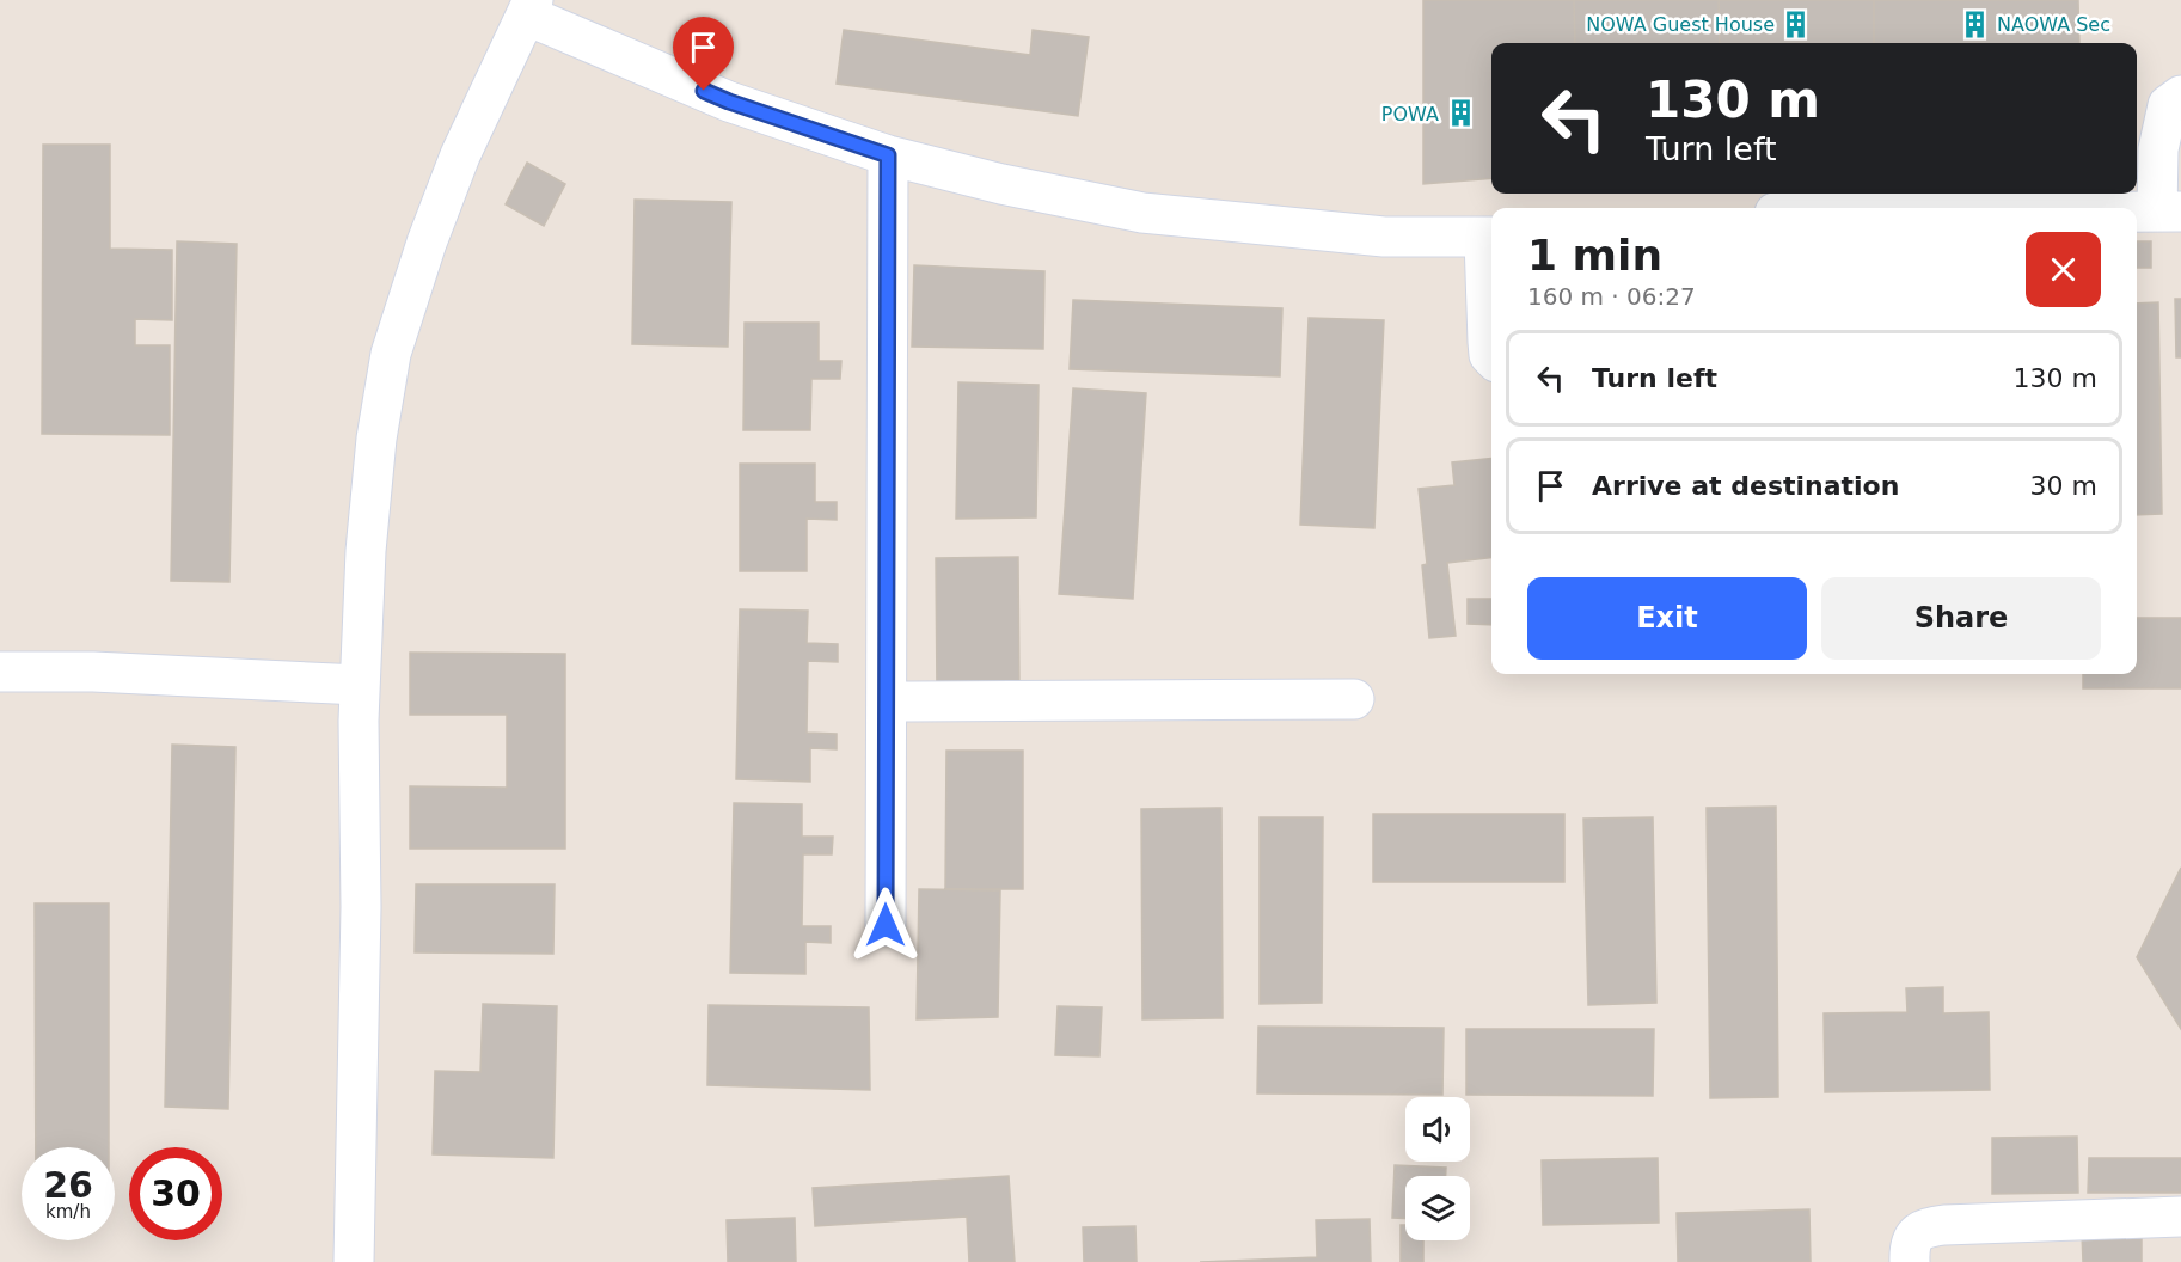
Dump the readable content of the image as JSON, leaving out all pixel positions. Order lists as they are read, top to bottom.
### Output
{
  "places": {
    "building": ["NOWA Guest House", "NAOWA Sec", "POWA"]
  },
  "page": {
    "turn": ["130 m", "Turn left"],
    "heading": ["1 min", "160 m · 06:27"],
    "list": [
      {
        "name": "Turn left",
        "value": "130 m"
      },
      {
        "name": "Arrive at destination",
        "value": "30 m"
      }
    ],
    "buttons": ["Exit", "Share"],
    "speed": "26 km/h",
    "limit": "30"
  }
}
